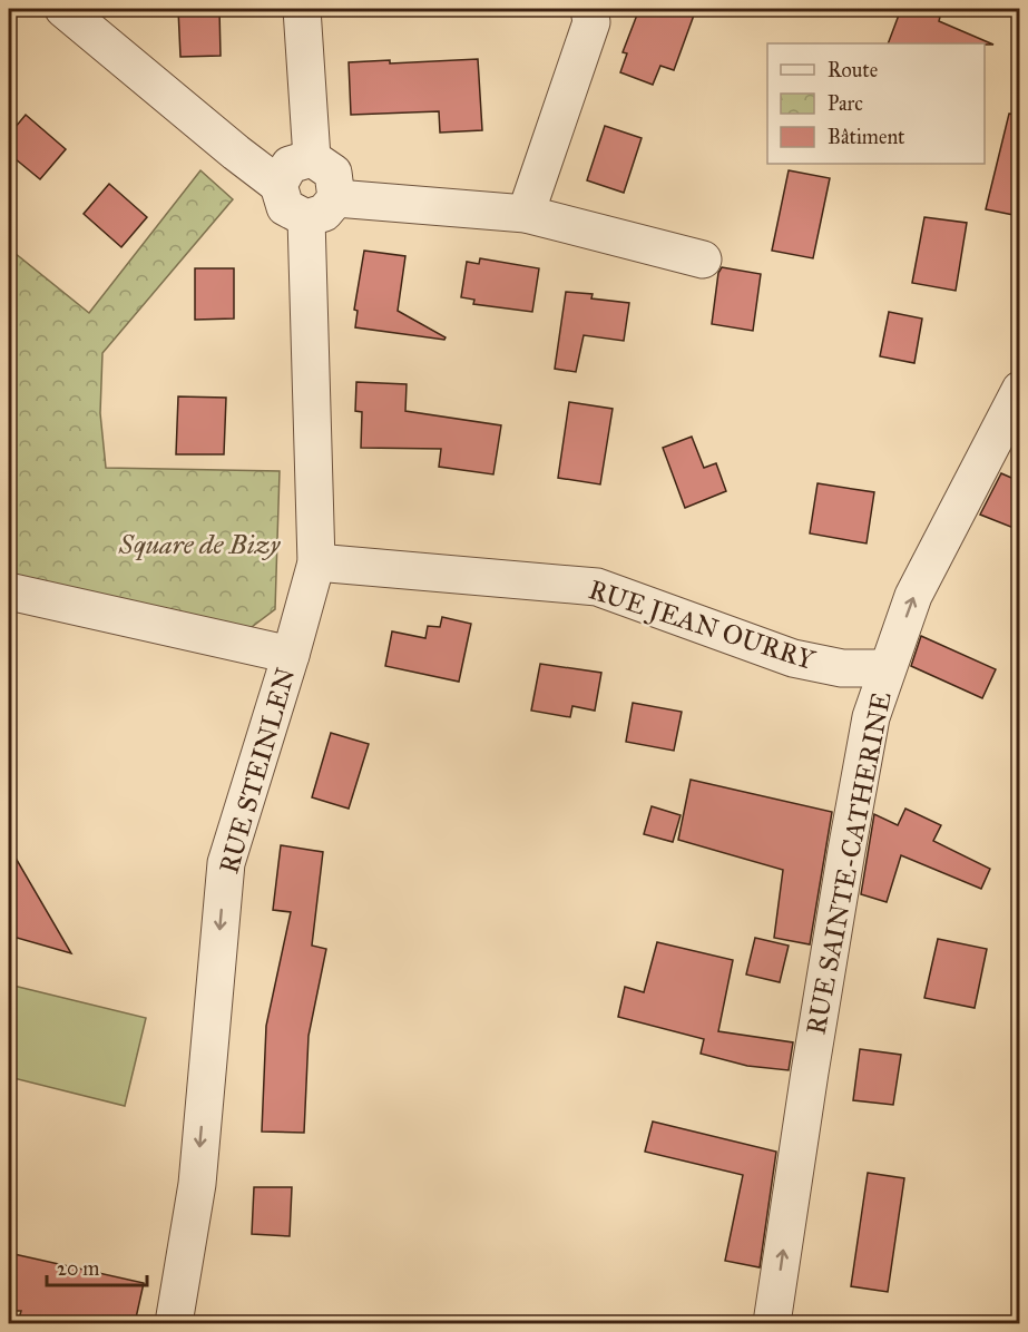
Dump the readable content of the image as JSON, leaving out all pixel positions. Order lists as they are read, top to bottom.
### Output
{
  "streets": {
    "street": ["RUE JEAN OURRY", "RUE STEINLEN", "RUE SAINTE-CATHERINE"]
  },
  "crossings": [
    ["RUE JEAN OURRY", "RUE STEINLEN"],
    ["RUE JEAN OURRY", "RUE SAINTE-CATHERINE"]
  ],
  "one_way": ["RUE STEINLEN", "RUE SAINTE-CATHERINE"],
  "parks": ["Square de Bizy"],
  "legend": ["Route", "Parc", "Bâtiment"],
  "scale_bar": "20 m"
}
